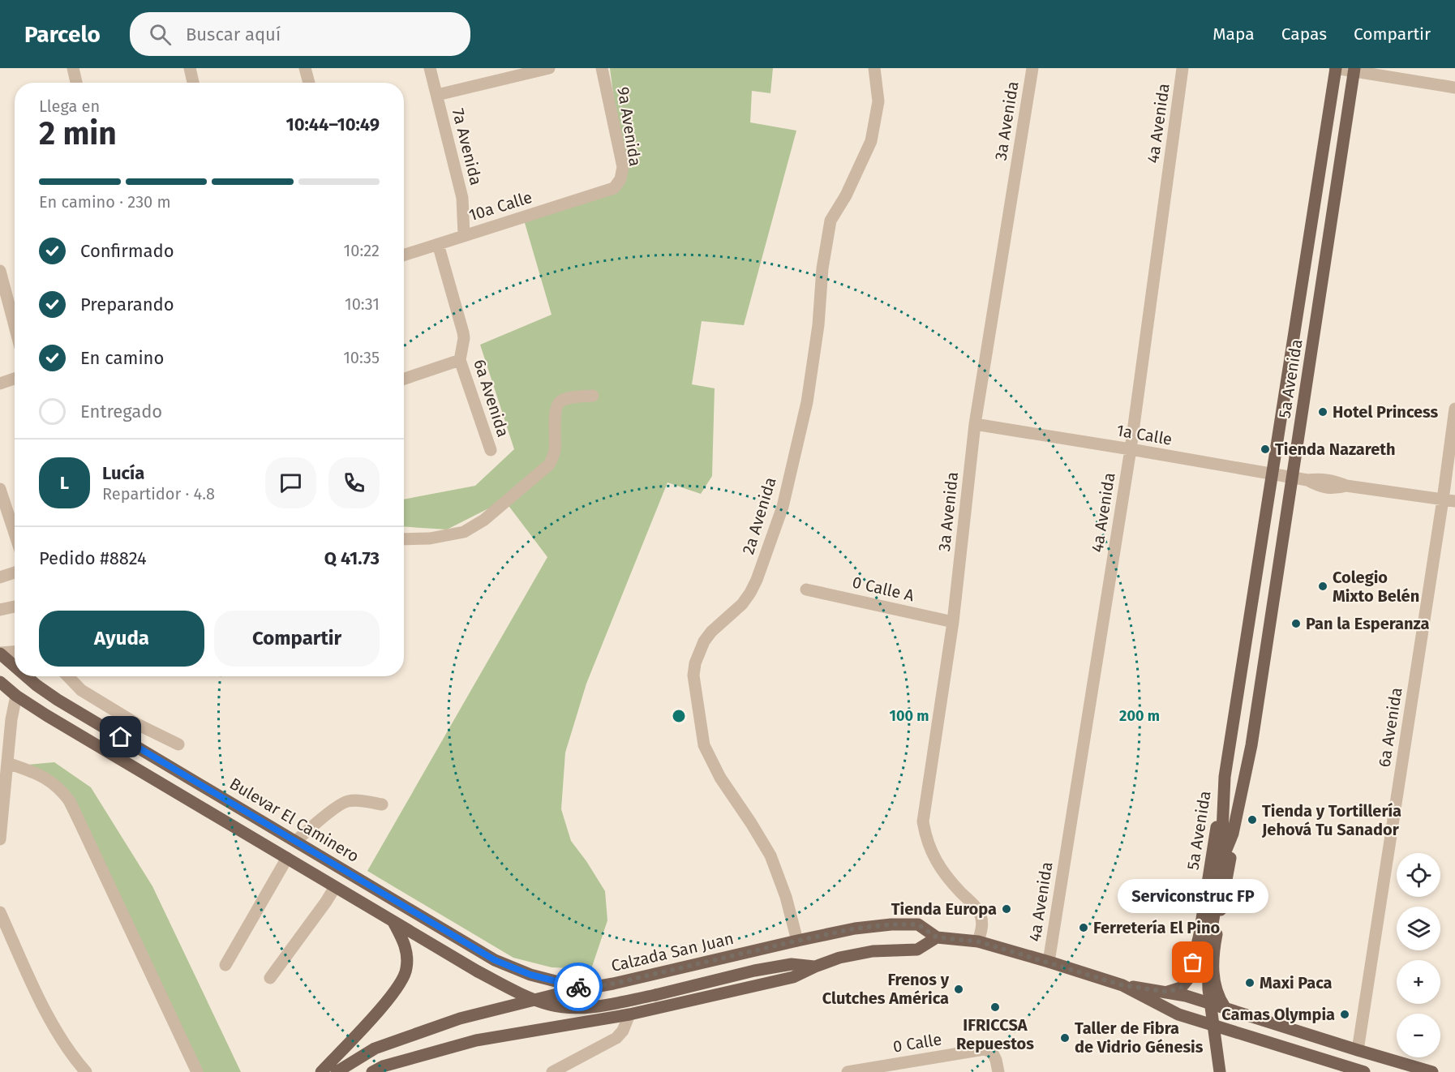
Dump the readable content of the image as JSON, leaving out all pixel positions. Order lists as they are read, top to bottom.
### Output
{
  "streets": {
    "main road": ["5a Avenida", "Bulevar El Caminero", "Calzada San Juan"],
    "street": [
      "3a Avenida",
      "4a Avenida",
      "9a Avenida",
      "7a Avenida",
      "10a Calle",
      "6a Avenida",
      "1a Calle",
      "2a Avenida",
      "0 Calle A",
      "0 Calle"
    ]
  },
  "crossings": [
    ["3a Avenida", "1a Calle"],
    ["3a Avenida", "0 Calle A"],
    ["3a Avenida", "Calzada San Juan"],
    ["4a Avenida", "1a Calle"],
    ["4a Avenida", "Calzada San Juan"],
    ["9a Avenida", "10a Calle"],
    ["7a Avenida", "10a Calle"],
    ["10a Calle", "6a Avenida"],
    ["5a Avenida", "1a Calle"],
    ["5a Avenida", "Calzada San Juan"],
    ["6a Avenida", "1a Calle"],
    ["6a Avenida", "Calzada San Juan"],
    ["2a Avenida", "Calzada San Juan"],
    ["Bulevar El Caminero", "Calzada San Juan"]
  ],
  "places": [
    "Hotel Princess",
    "Tienda Nazareth",
    "Colegio Mixto Belén",
    "Pan la Esperanza",
    "Tienda y Tortillería Jehová Tu Sanador",
    "Tienda Europa",
    "Ferretería El Pino",
    "Serviconstruc FP",
    "Maxi Paca",
    "Frenos y Clutches América",
    "IFRICCSA Repuestos",
    "Camas Olympia",
    "Taller de Fibra de Vidrio Génesis"
  ],
  "page": {
    "header": "Parcelo",
    "search": "Buscar aquí",
    "nav": ["Mapa", "Capas", "Compartir"],
    "heading": ["2 min", "Llega en", "10:44–10:49"],
    "panel": [
      "Lucía",
      "Repartidor · 4.8",
      "Pedido #8824",
      "Q 41.73"
    ],
    "bar": "En camino · 230 m",
    "list": [
      ["Confirmado", "10:22"],
      ["Preparando", "10:31"],
      ["En camino", "10:35"],
      "Entregado"
    ],
    "round": "L",
    "buttons": ["Ayuda", "Compartir"],
    "map_buttons": ["+", "−"],
    "bubble": "Serviconstruc FP"
  },
  "rings": ["100 m", "200 m"]
}
